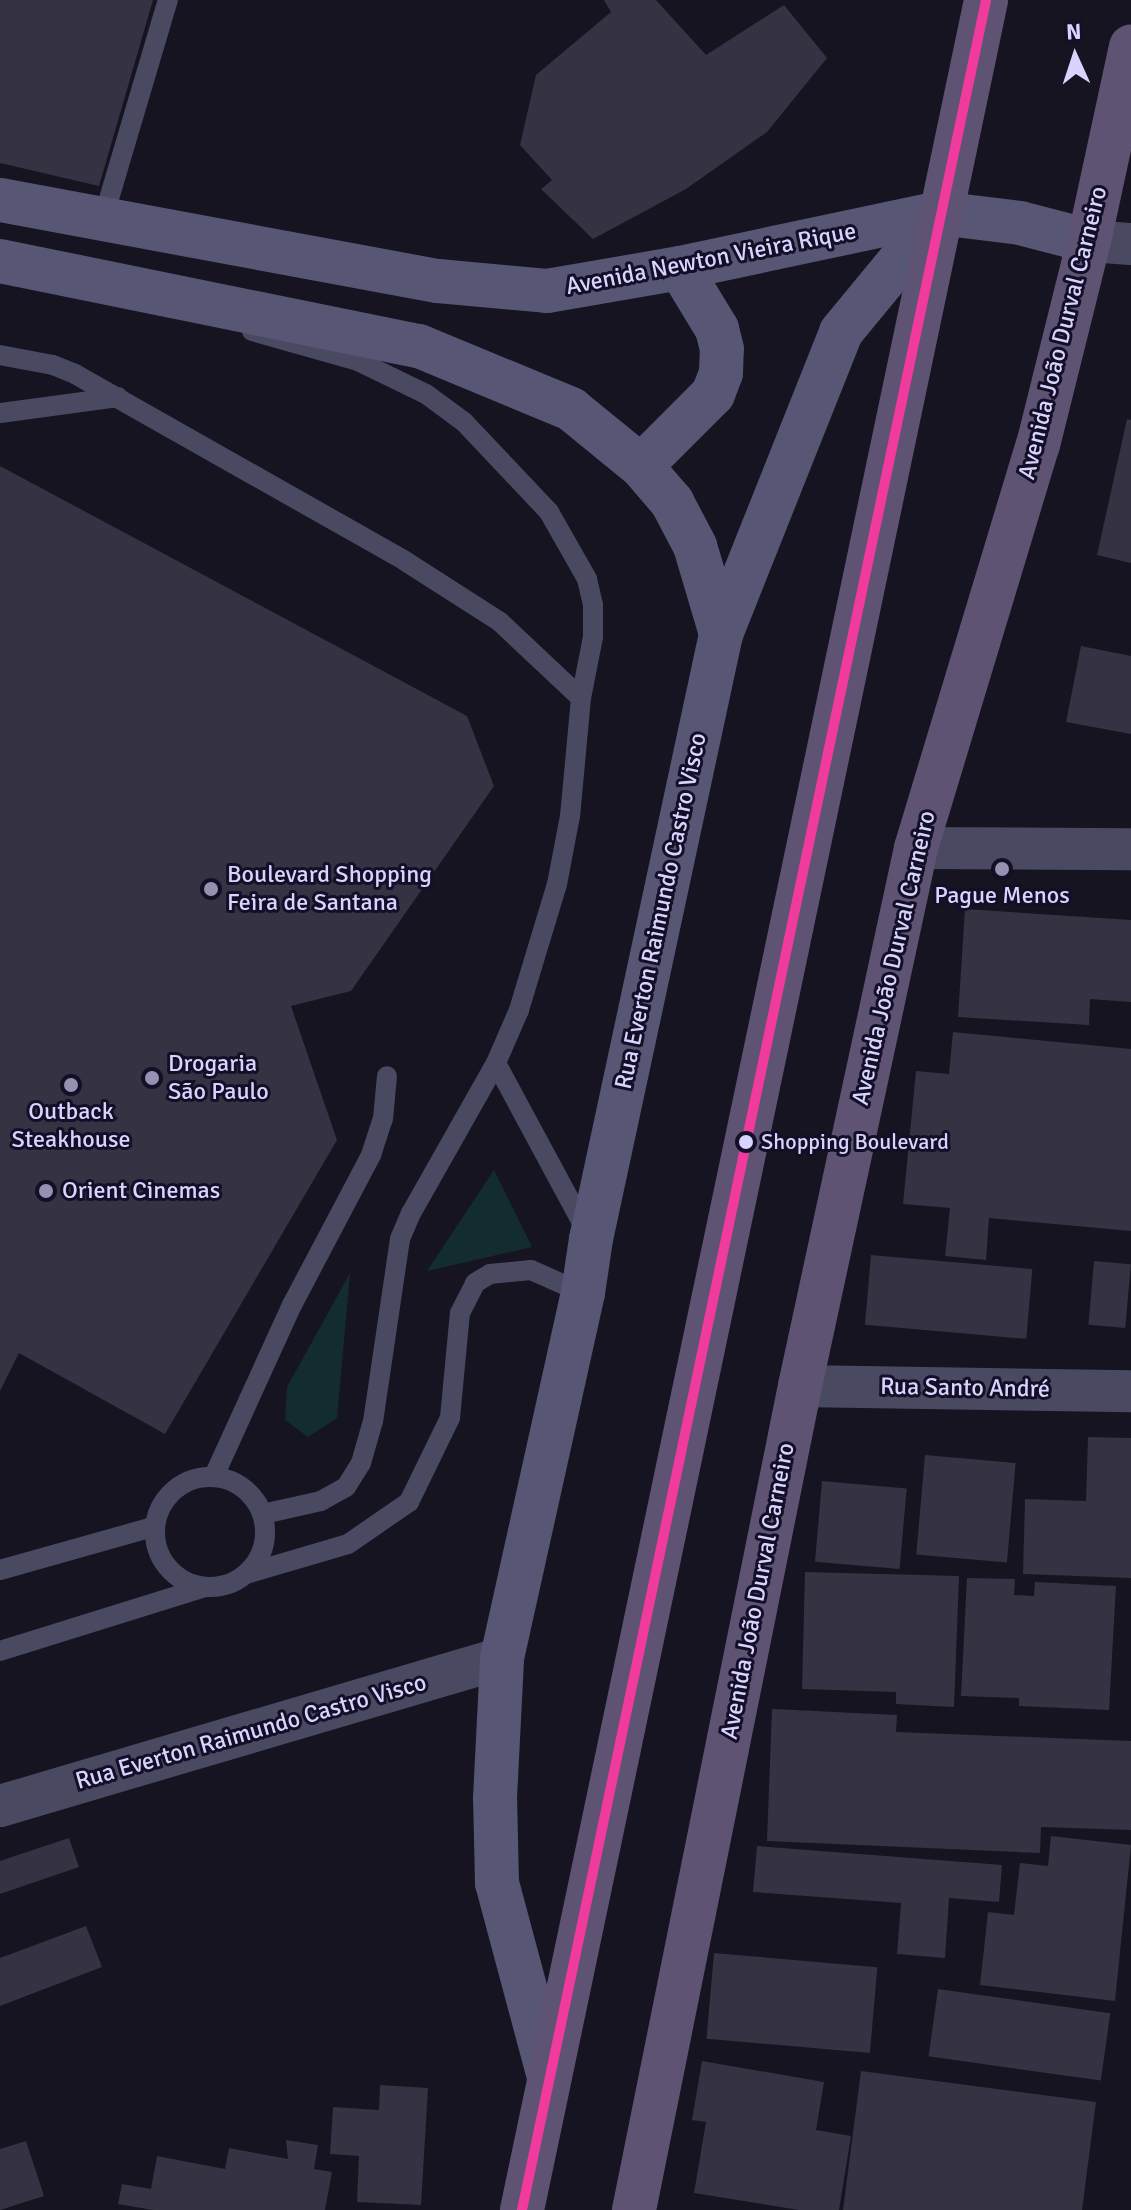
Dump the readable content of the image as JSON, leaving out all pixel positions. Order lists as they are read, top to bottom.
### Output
{
  "streets": {
    "main road": ["Avenida João Durval Carneiro"],
    "street": ["Avenida Newton Vieira Rique", "Rua Everton Raimundo Castro Visco", "Rua Santo André"]
  },
  "crossings": [
    ["Avenida Newton Vieira Rique", "Avenida João Durval Carneiro"],
    ["Avenida Newton Vieira Rique", "Rua Everton Raimundo Castro Visco"],
    ["Avenida João Durval Carneiro", "Rua Santo André"]
  ],
  "places": [
    "Pague Menos",
    "Boulevard Shopping Feira de Santana",
    "Drogaria São Paulo",
    "Outback Steakhouse",
    "Shopping Boulevard",
    "Orient Cinemas"
  ],
  "north": "top"
}
